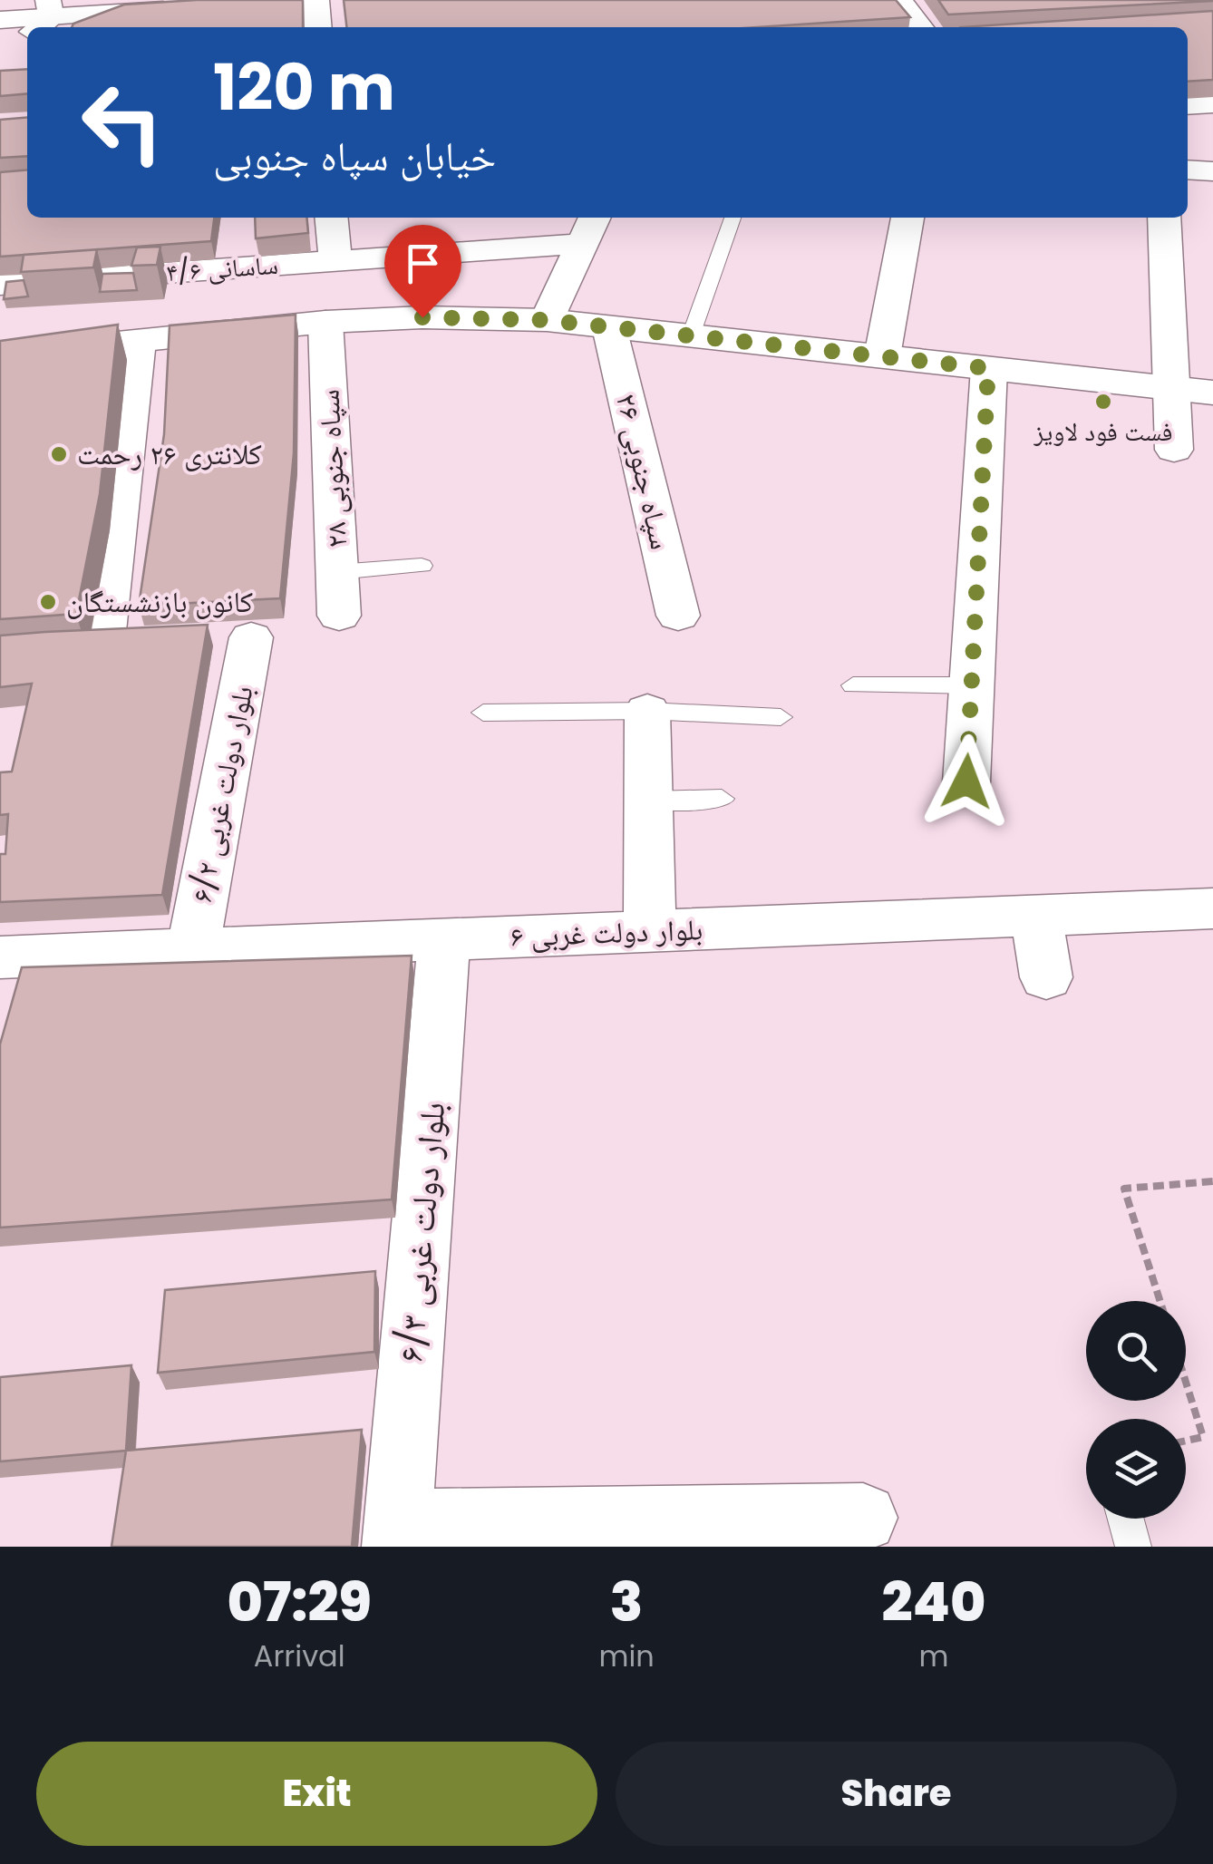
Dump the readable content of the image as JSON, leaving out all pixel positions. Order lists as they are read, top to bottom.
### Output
{
  "streets": {
    "street": [
      "۴/۶ ساسانی",
      "۲۸ سپاه جنوبی",
      "۲۶ سپاه جنوبی",
      "بلوار دولت غربی ۶/۲",
      "بلوار دولت غربی ۶",
      "بلوار دولت غربی ۶/۳"
    ]
  },
  "crossings": [
    ["بلوار دولت غربی ۶/۲", "بلوار دولت غربی ۶"],
    ["بلوار دولت غربی ۶", "بلوار دولت غربی ۶/۳"]
  ],
  "places": ["فست فود لاویز", "کلانتری ۲۶ رحمت", "کانون بازنشستگان"],
  "page": {
    "turn": ["120 m", "خیابان سپاه جنوبی"],
    "eta": [
      "07:29",
      "Arrival",
      "3",
      "min",
      "240",
      "m"
    ],
    "buttons": ["Exit", "Share"]
  }
}
